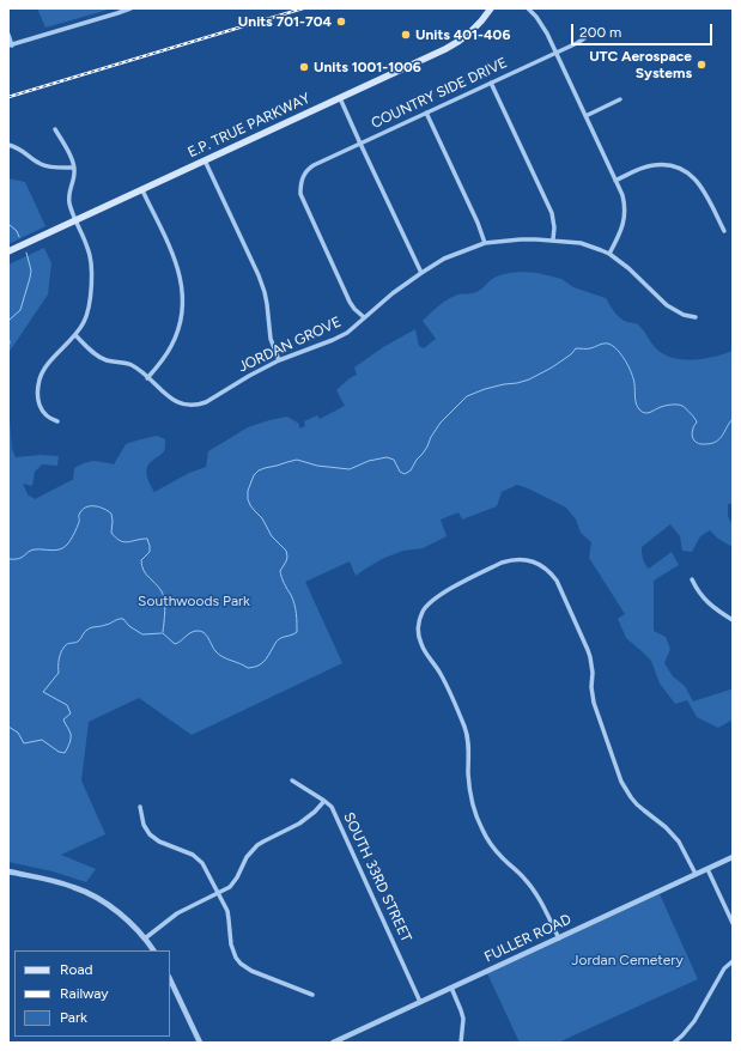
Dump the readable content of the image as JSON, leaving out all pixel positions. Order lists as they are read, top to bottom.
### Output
{
  "streets": {
    "main road": ["E.P. TRUE PARKWAY"],
    "street": [
      "COUNTRY SIDE DRIVE",
      "JORDAN GROVE",
      "SOUTH 33RD STREET",
      "FULLER ROAD"
    ]
  },
  "crossings": [
    ["COUNTRY SIDE DRIVE", "JORDAN GROVE"],
    ["SOUTH 33RD STREET", "FULLER ROAD"]
  ],
  "parks": ["Southwoods Park", "Jordan Cemetery"],
  "places": [
    "Units 701-704",
    "Units 401-406",
    "UTC Aerospace Systems",
    "Units 1001-1006"
  ],
  "legend": ["Road", "Railway", "Park"],
  "scale_bar": "200 m"
}
